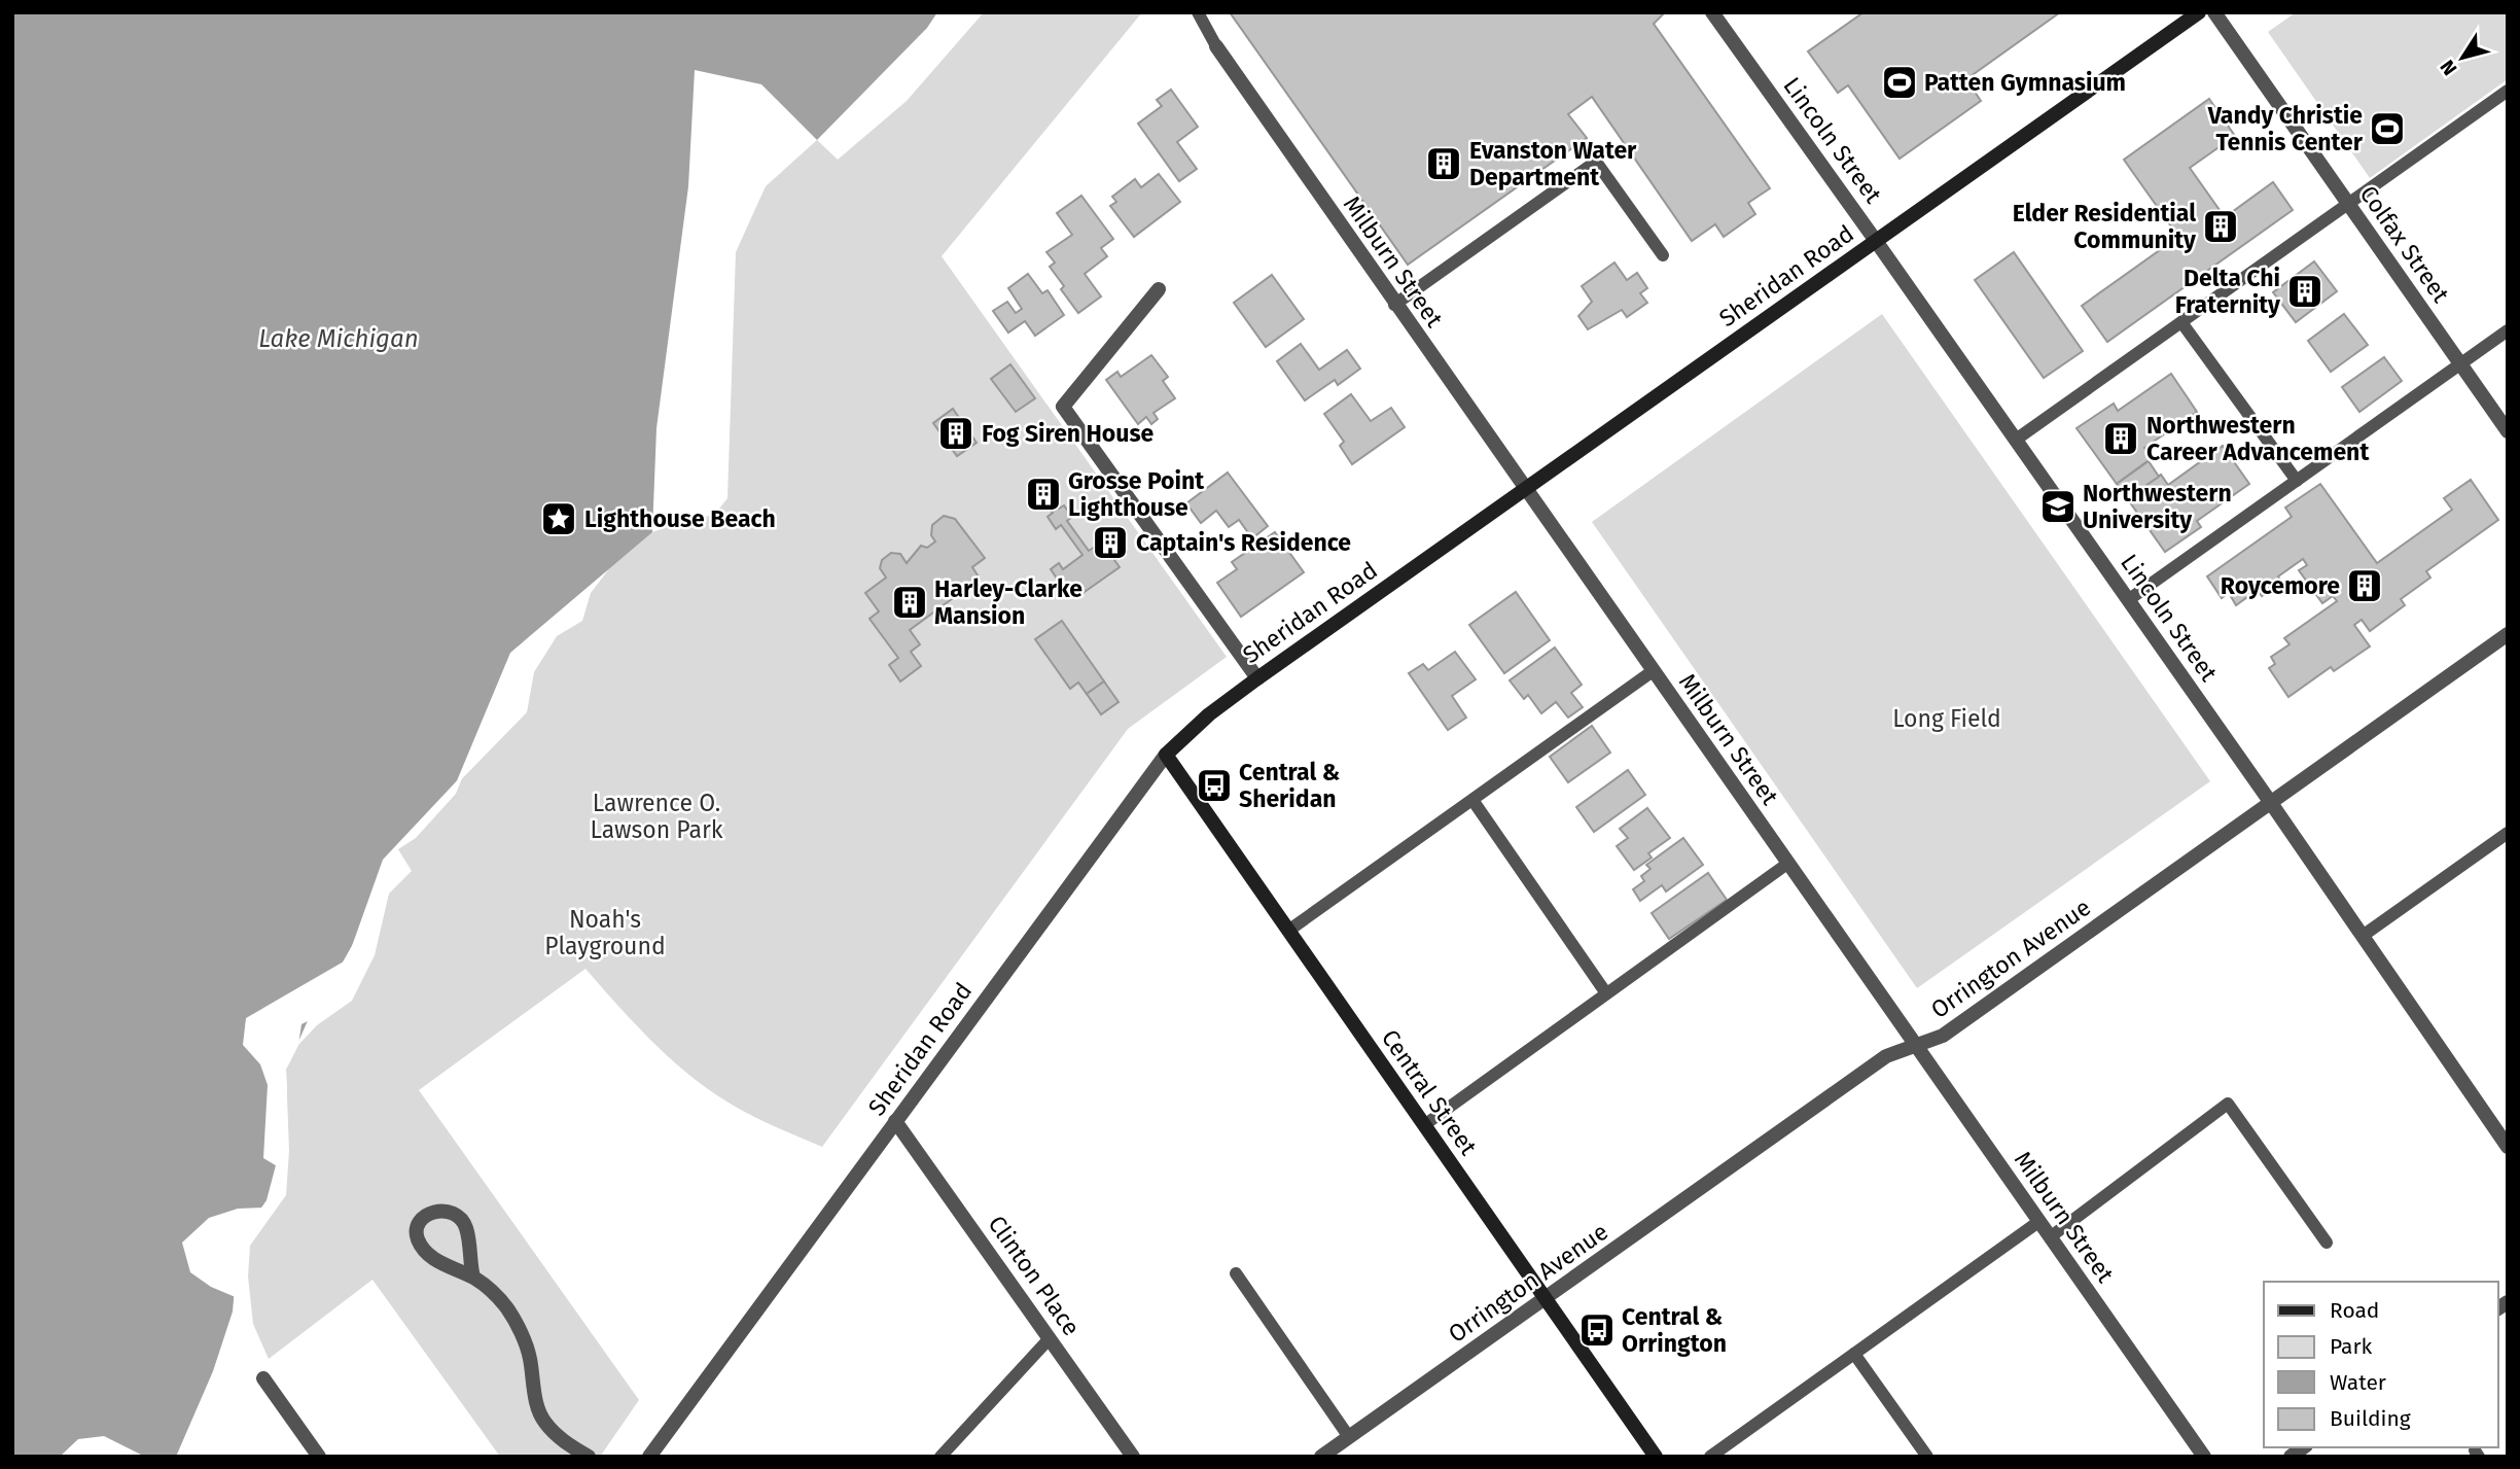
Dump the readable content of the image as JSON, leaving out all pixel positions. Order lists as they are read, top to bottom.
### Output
{
  "streets": {
    "main road": ["Sheridan Road", "Central Street"],
    "street": [
      "Lincoln Street",
      "Colfax Street",
      "Milburn Street",
      "Orrington Avenue",
      "Clinton Place"
    ]
  },
  "crossings": [
    ["Lincoln Street", "Sheridan Road"],
    ["Lincoln Street", "Orrington Avenue"],
    ["Milburn Street", "Sheridan Road"],
    ["Milburn Street", "Orrington Avenue"],
    ["Sheridan Road", "Central Street"],
    ["Sheridan Road", "Clinton Place"],
    ["Orrington Avenue", "Central Street"]
  ],
  "water": ["Lake Michigan"],
  "parks": ["Long Field", "Lawrence O. Lawson Park", "Noah's Playground"],
  "places": {
    "sports": ["Patten Gymnasium", "Vandy Christie Tennis Center"],
    "building": [
      "Evanston Water Department",
      "Elder Residential Community",
      "Delta Chi Fraternity",
      "Fog Siren House",
      "Northwestern Career Advancement",
      "Grosse Point Lighthouse",
      "Captain's Residence",
      "Roycemore",
      "Harley-Clarke Mansion"
    ],
    "school or university": ["Northwestern University"],
    "place": ["Lighthouse Beach"],
    "bus stop": ["Central & Sheridan", "Central & Orrington"]
  },
  "legend": [
    "Road",
    "Park",
    "Water",
    "Building"
  ],
  "north": "bottom left"
}
